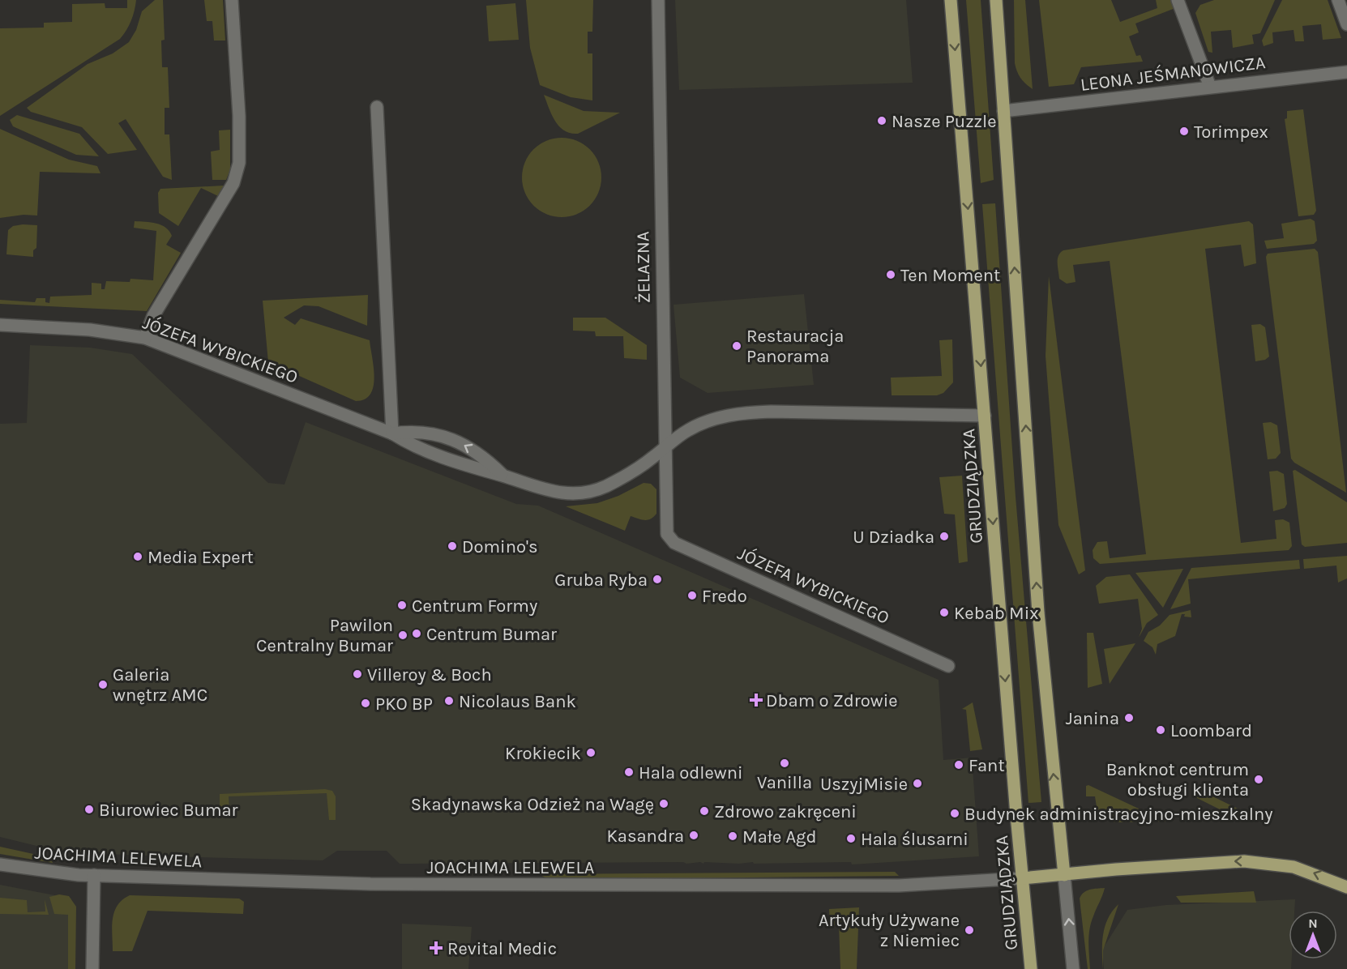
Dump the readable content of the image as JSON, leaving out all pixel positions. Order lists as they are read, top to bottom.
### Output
{
  "streets": {
    "main road": ["GRUDZIĄDZKA"],
    "street": [
      "LEONA JEŚMANOWICZA",
      "ŻELAZNA",
      "JÓZEFA WYBICKIEGO",
      "JOACHIMA LELEWELA"
    ]
  },
  "crossings": [
    ["ŻELAZNA", "JÓZEFA WYBICKIEGO"],
    ["JÓZEFA WYBICKIEGO", "GRUDZIĄDZKA"],
    ["GRUDZIĄDZKA", "JOACHIMA LELEWELA"]
  ],
  "places": {
    "other": [
      "Nasze Puzzle",
      "Torimpex",
      "Ten Moment",
      "Restauracja Panorama",
      "U Dziadka",
      "Domino's",
      "Media Expert",
      "Gruba Ryba",
      "Fredo",
      "Centrum Formy",
      "Kebab Mix",
      "Centrum Bumar",
      "Pawilon Centralny Bumar",
      "Villeroy & Boch",
      "Galeria wnętrz AMC",
      "Nicolaus Bank",
      "PKO BP",
      "Janina",
      "Loombard",
      "Krokiecik",
      "Vanilla",
      "Fant",
      "Hala odlewni",
      "Banknot centrum obsługi klienta",
      "UszyjMisie",
      "Skadynawska Odzież na Wagę",
      "Biurowiec Bumar",
      "Zdrowo zakręceni",
      "Budynek administracyjno-mieszkalny",
      "Kasandra",
      "Małe Agd",
      "Hala ślusarni",
      "Artykuły Używane z Niemiec"
    ],
    "health": ["Dbam o Zdrowie", "Revital Medic"]
  },
  "north": "top"
}
